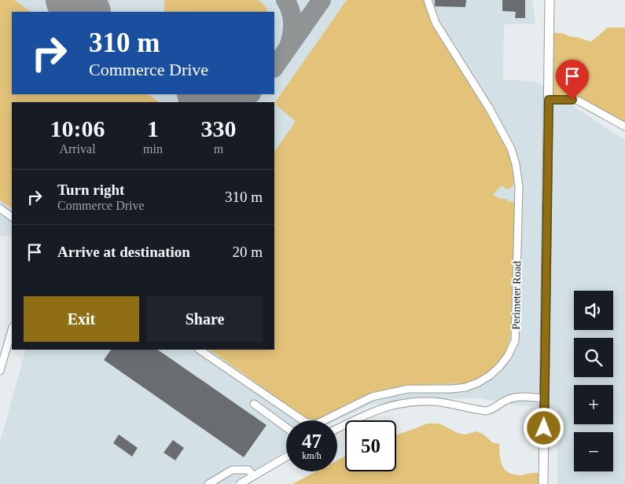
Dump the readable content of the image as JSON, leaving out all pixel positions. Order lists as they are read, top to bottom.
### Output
{
  "streets": {
    "street": ["Perimeter Road"]
  },
  "page": {
    "turn": ["310 m", "Commerce Drive"],
    "eta": [
      "10:06",
      "Arrival",
      "1",
      "min",
      "330",
      "m"
    ],
    "list": [
      {
        "name": "Turn right",
        "note": "Commerce Drive",
        "value": "310 m"
      },
      {
        "name": "Arrive at destination",
        "value": "20 m"
      }
    ],
    "buttons": ["Exit", "Share"],
    "map_buttons": ["+", "−"],
    "speed": "47 km/h",
    "limit": "50"
  }
}
